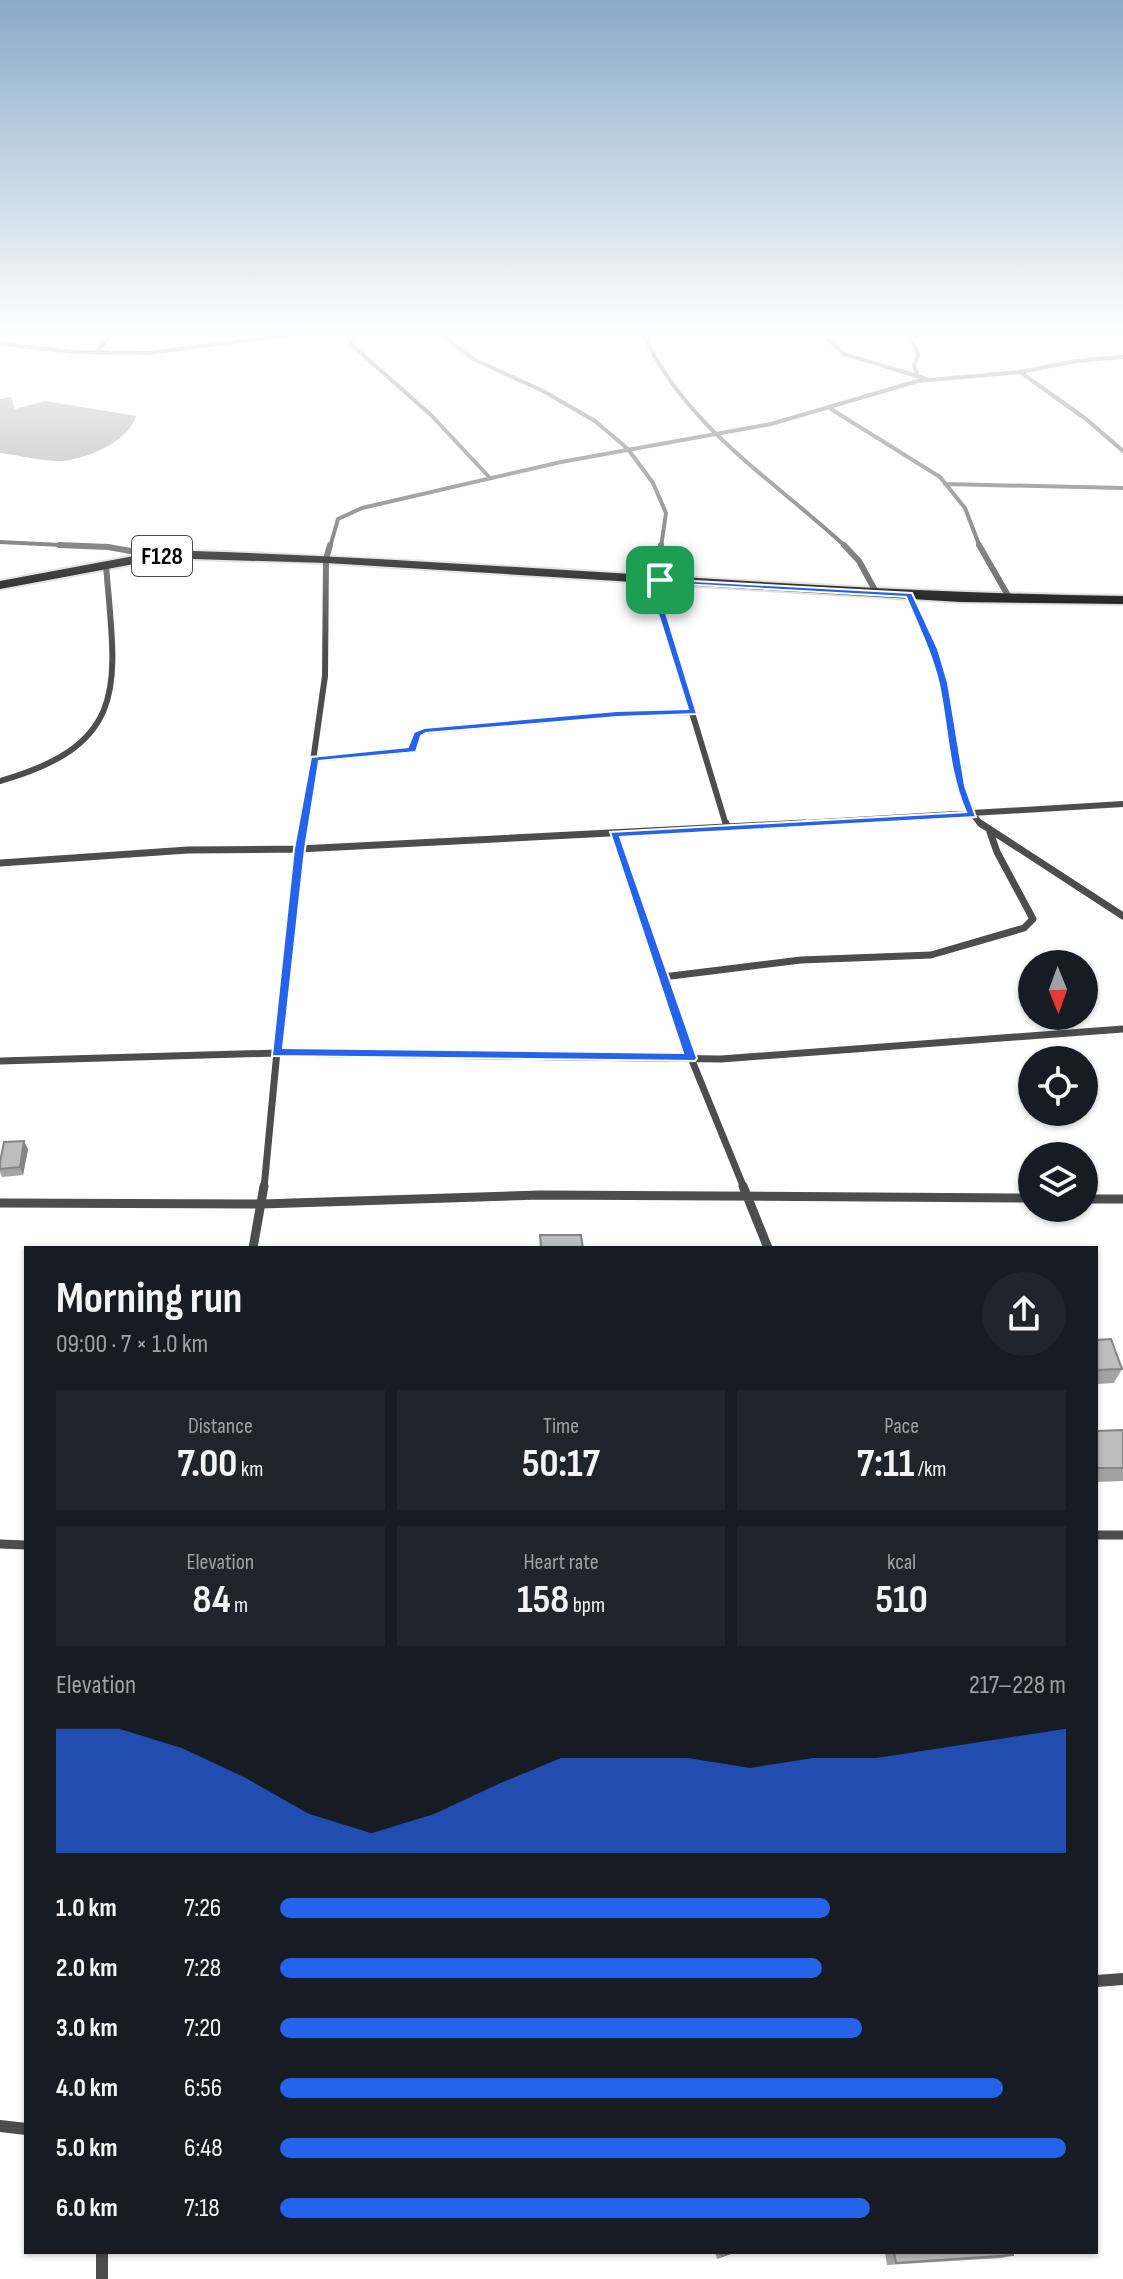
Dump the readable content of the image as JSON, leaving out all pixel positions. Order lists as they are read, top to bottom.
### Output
{
  "streets": {
    "main road": ["F128"]
  },
  "north": "bottom",
  "page": {
    "heading": ["Morning run", "09:00 · 7 × 1.0 km"],
    "stats": [
      ["Distance", "7.00 km"],
      ["Time", "50:17"],
      ["Pace", "7:11 /km"],
      ["Elevation", "84 m"],
      ["Heart rate", "158 bpm"],
      ["kcal", "510"]
    ],
    "chart": ["Elevation", "217–228 m"],
    "list": [
      {
        "name": "1.0 km",
        "note": "7:26"
      },
      {
        "name": "2.0 km",
        "note": "7:28"
      },
      {
        "name": "3.0 km",
        "note": "7:20"
      },
      {
        "name": "4.0 km",
        "note": "6:56"
      },
      {
        "name": "5.0 km",
        "note": "6:48"
      },
      {
        "name": "6.0 km",
        "note": "7:18"
      }
    ]
  }
}
